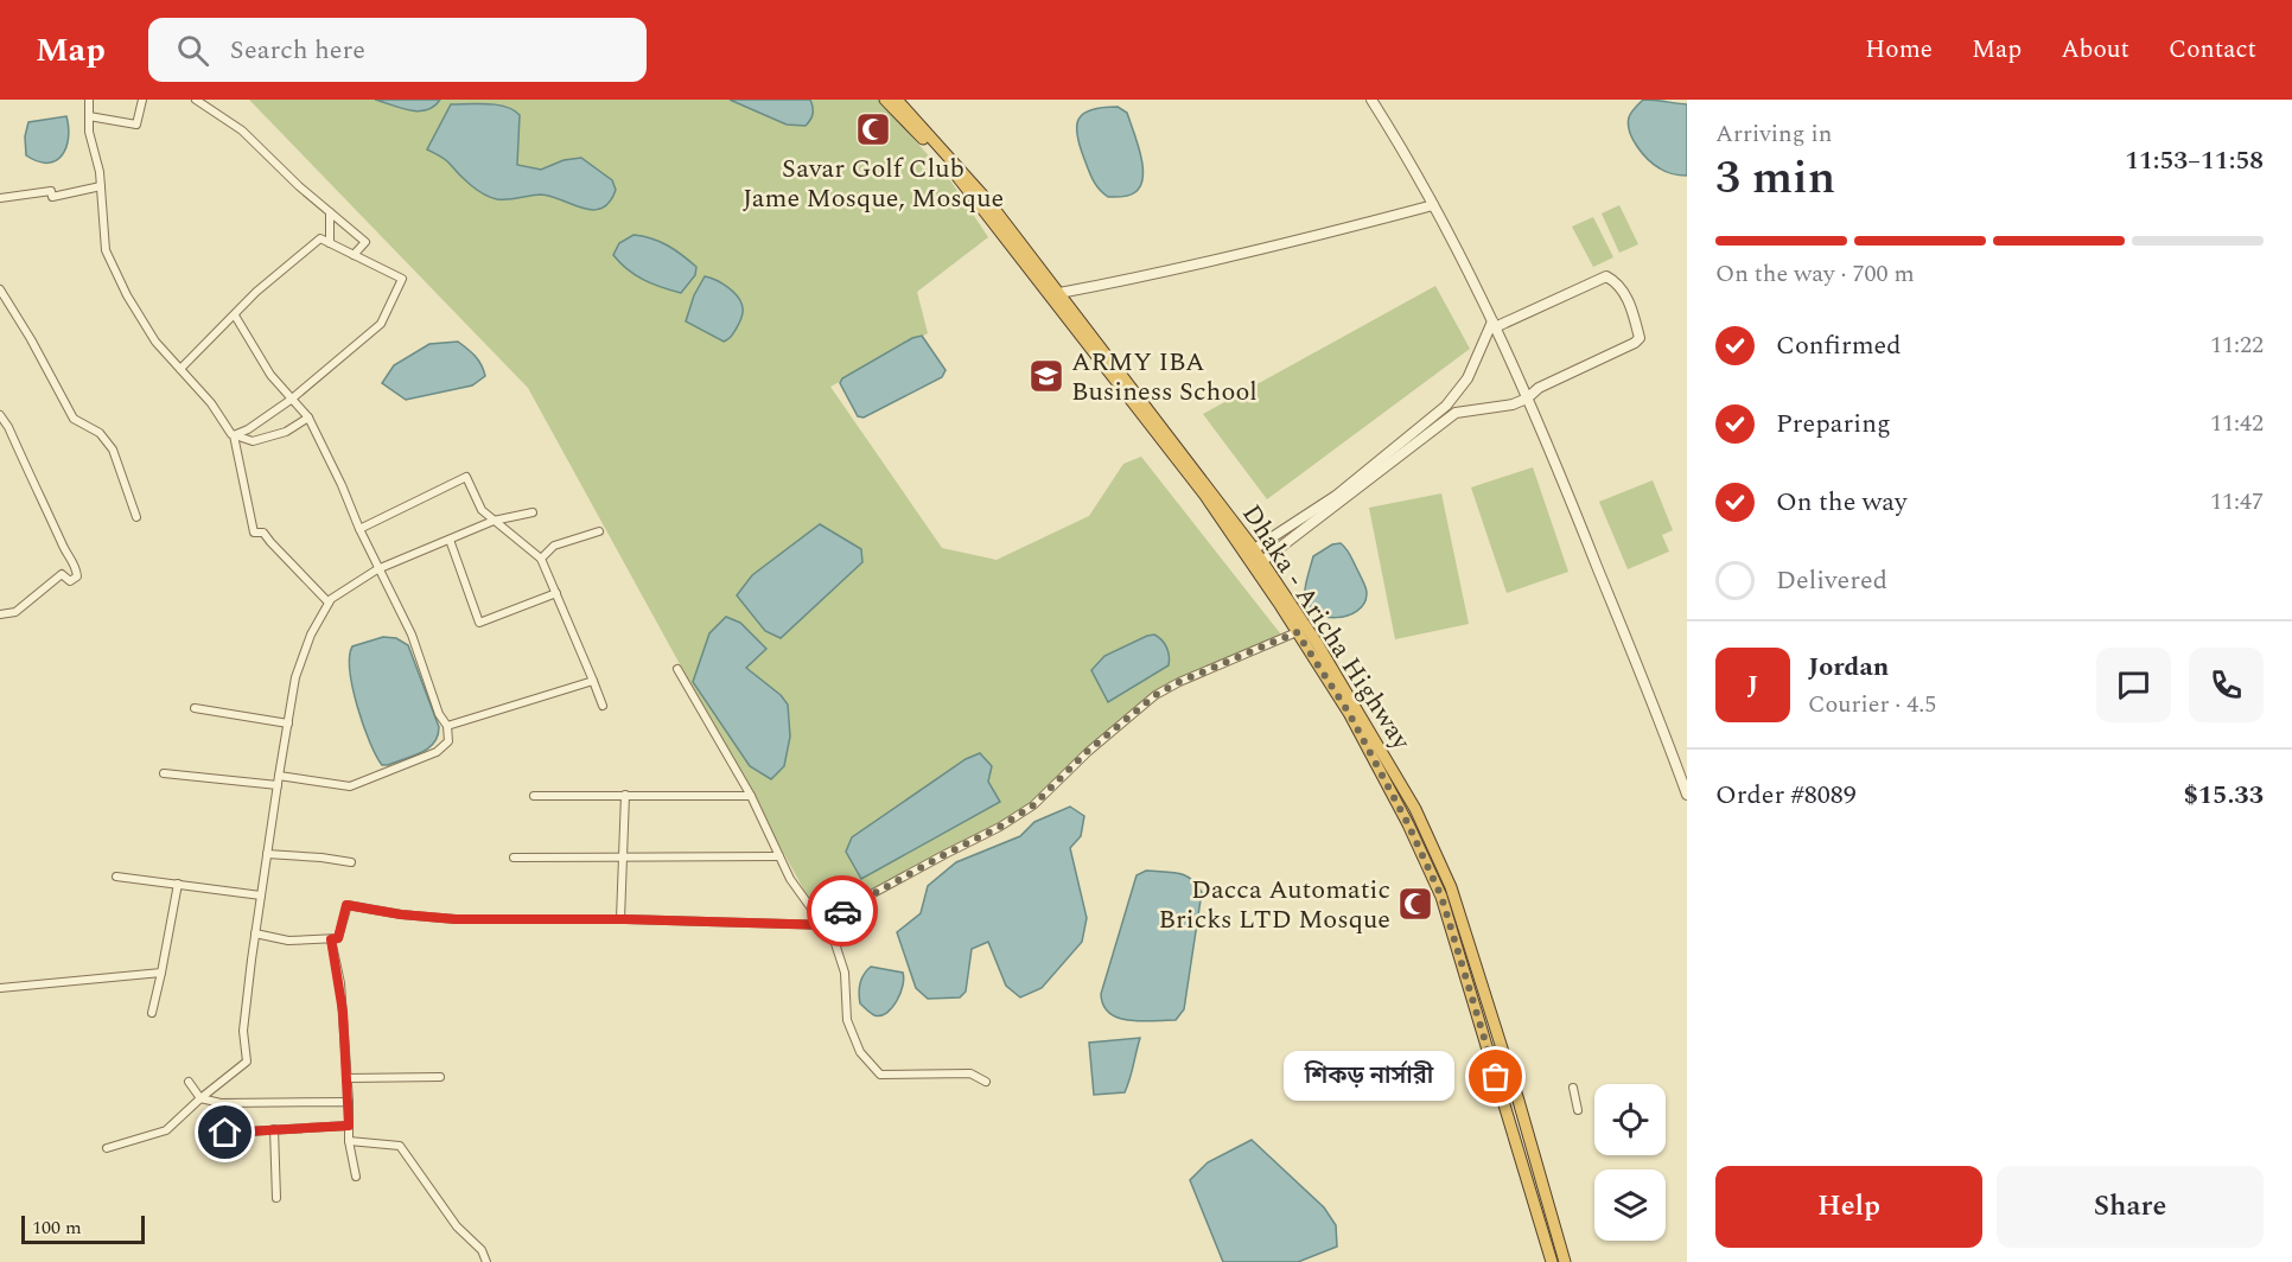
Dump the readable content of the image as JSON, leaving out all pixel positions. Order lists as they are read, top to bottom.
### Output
{
  "streets": {
    "highway": ["Dhaka - Aricha Highway"]
  },
  "places": {
    "mosque": ["Savar Golf Club Jame Mosque, Mosque", "Dacca Automatic Bricks LTD Mosque"],
    "school or university": ["ARMY IBA Business School"],
    "other": ["শিকড় নার্সারী"]
  },
  "scale_bar": "100 m",
  "page": {
    "header": "Map",
    "search": "Search here",
    "nav": [
      "Home",
      "Map",
      "About",
      "Contact"
    ],
    "heading": ["3 min", "Arriving in", "11:53–11:58"],
    "panel": [
      "Jordan",
      "Courier · 4.5",
      "Order #8089",
      "$15.33"
    ],
    "bar": "On the way · 700 m",
    "list": [
      ["Confirmed", "11:22"],
      ["Preparing", "11:42"],
      ["On the way", "11:47"],
      "Delivered"
    ],
    "round": "J",
    "bubble": "শিকড় নার্সারী",
    "buttons": ["Help", "Share"],
    "scale": "100 m"
  }
}
